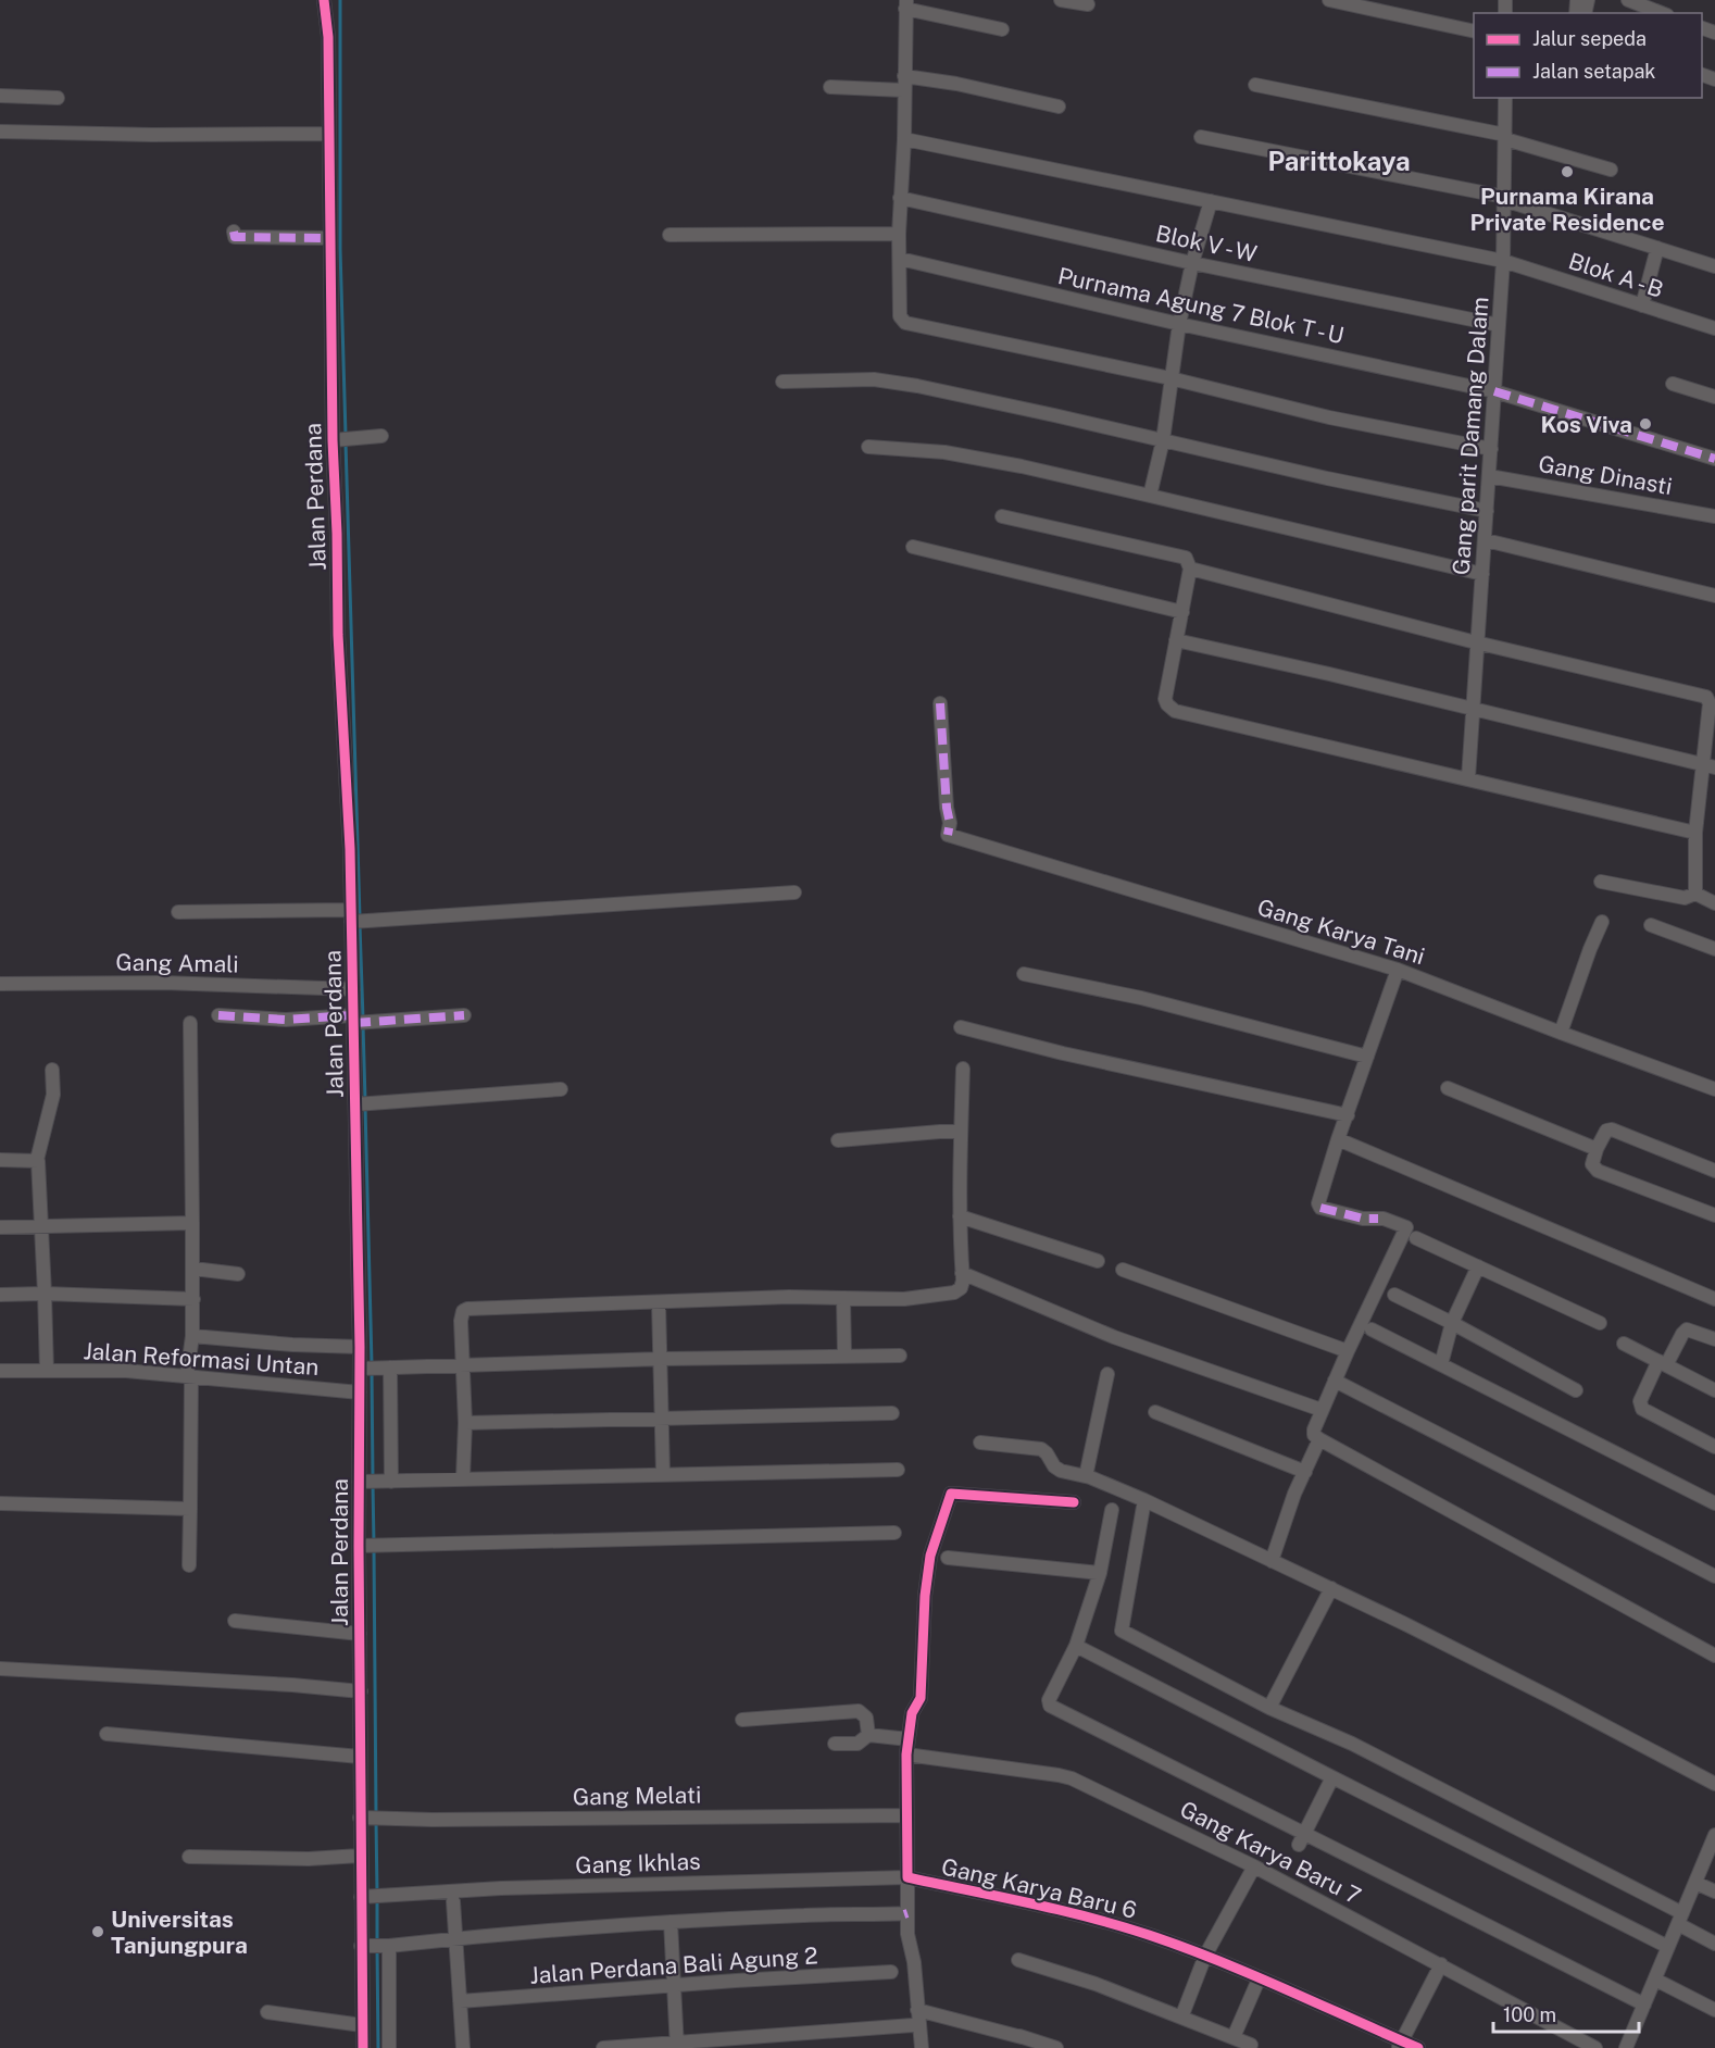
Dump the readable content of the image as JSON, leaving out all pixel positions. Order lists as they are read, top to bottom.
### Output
{
  "streets": {
    "street": [
      "Blok V - W",
      "Blok A - B",
      "Purnama Agung 7 Blok T - U",
      "Gang parit Damang Dalam",
      "Gang Dinasti",
      "Jalan Perdana",
      "Gang Karya Tani",
      "Gang Amali",
      "Jalan Reformasi Untan",
      "Gang Melati",
      "Gang Karya Baru 7",
      "Gang Ikhlas",
      "Gang Karya Baru 6",
      "Jalan Perdana Bali Agung 2"
    ]
  },
  "crossings": [
    ["Blok V - W", "Gang parit Damang Dalam"],
    ["Blok A - B", "Gang parit Damang Dalam"],
    ["Purnama Agung 7 Blok T - U", "Gang parit Damang Dalam"],
    ["Gang parit Damang Dalam", "Gang Dinasti"],
    ["Jalan Perdana", "Gang Amali"],
    ["Jalan Perdana", "Jalan Reformasi Untan"],
    ["Jalan Perdana", "Gang Melati"],
    ["Jalan Perdana", "Gang Ikhlas"],
    ["Gang Melati", "Gang Karya Baru 6"],
    ["Gang Karya Baru 7", "Gang Karya Baru 6"],
    ["Gang Ikhlas", "Gang Karya Baru 6"]
  ],
  "districts": ["Parittokaya"],
  "places": ["Purnama Kirana Private Residence", "Kos Viva", "Universitas Tanjungpura"],
  "legend": ["Jalur sepeda", "Jalan setapak"],
  "scale_bar": "100 m"
}
